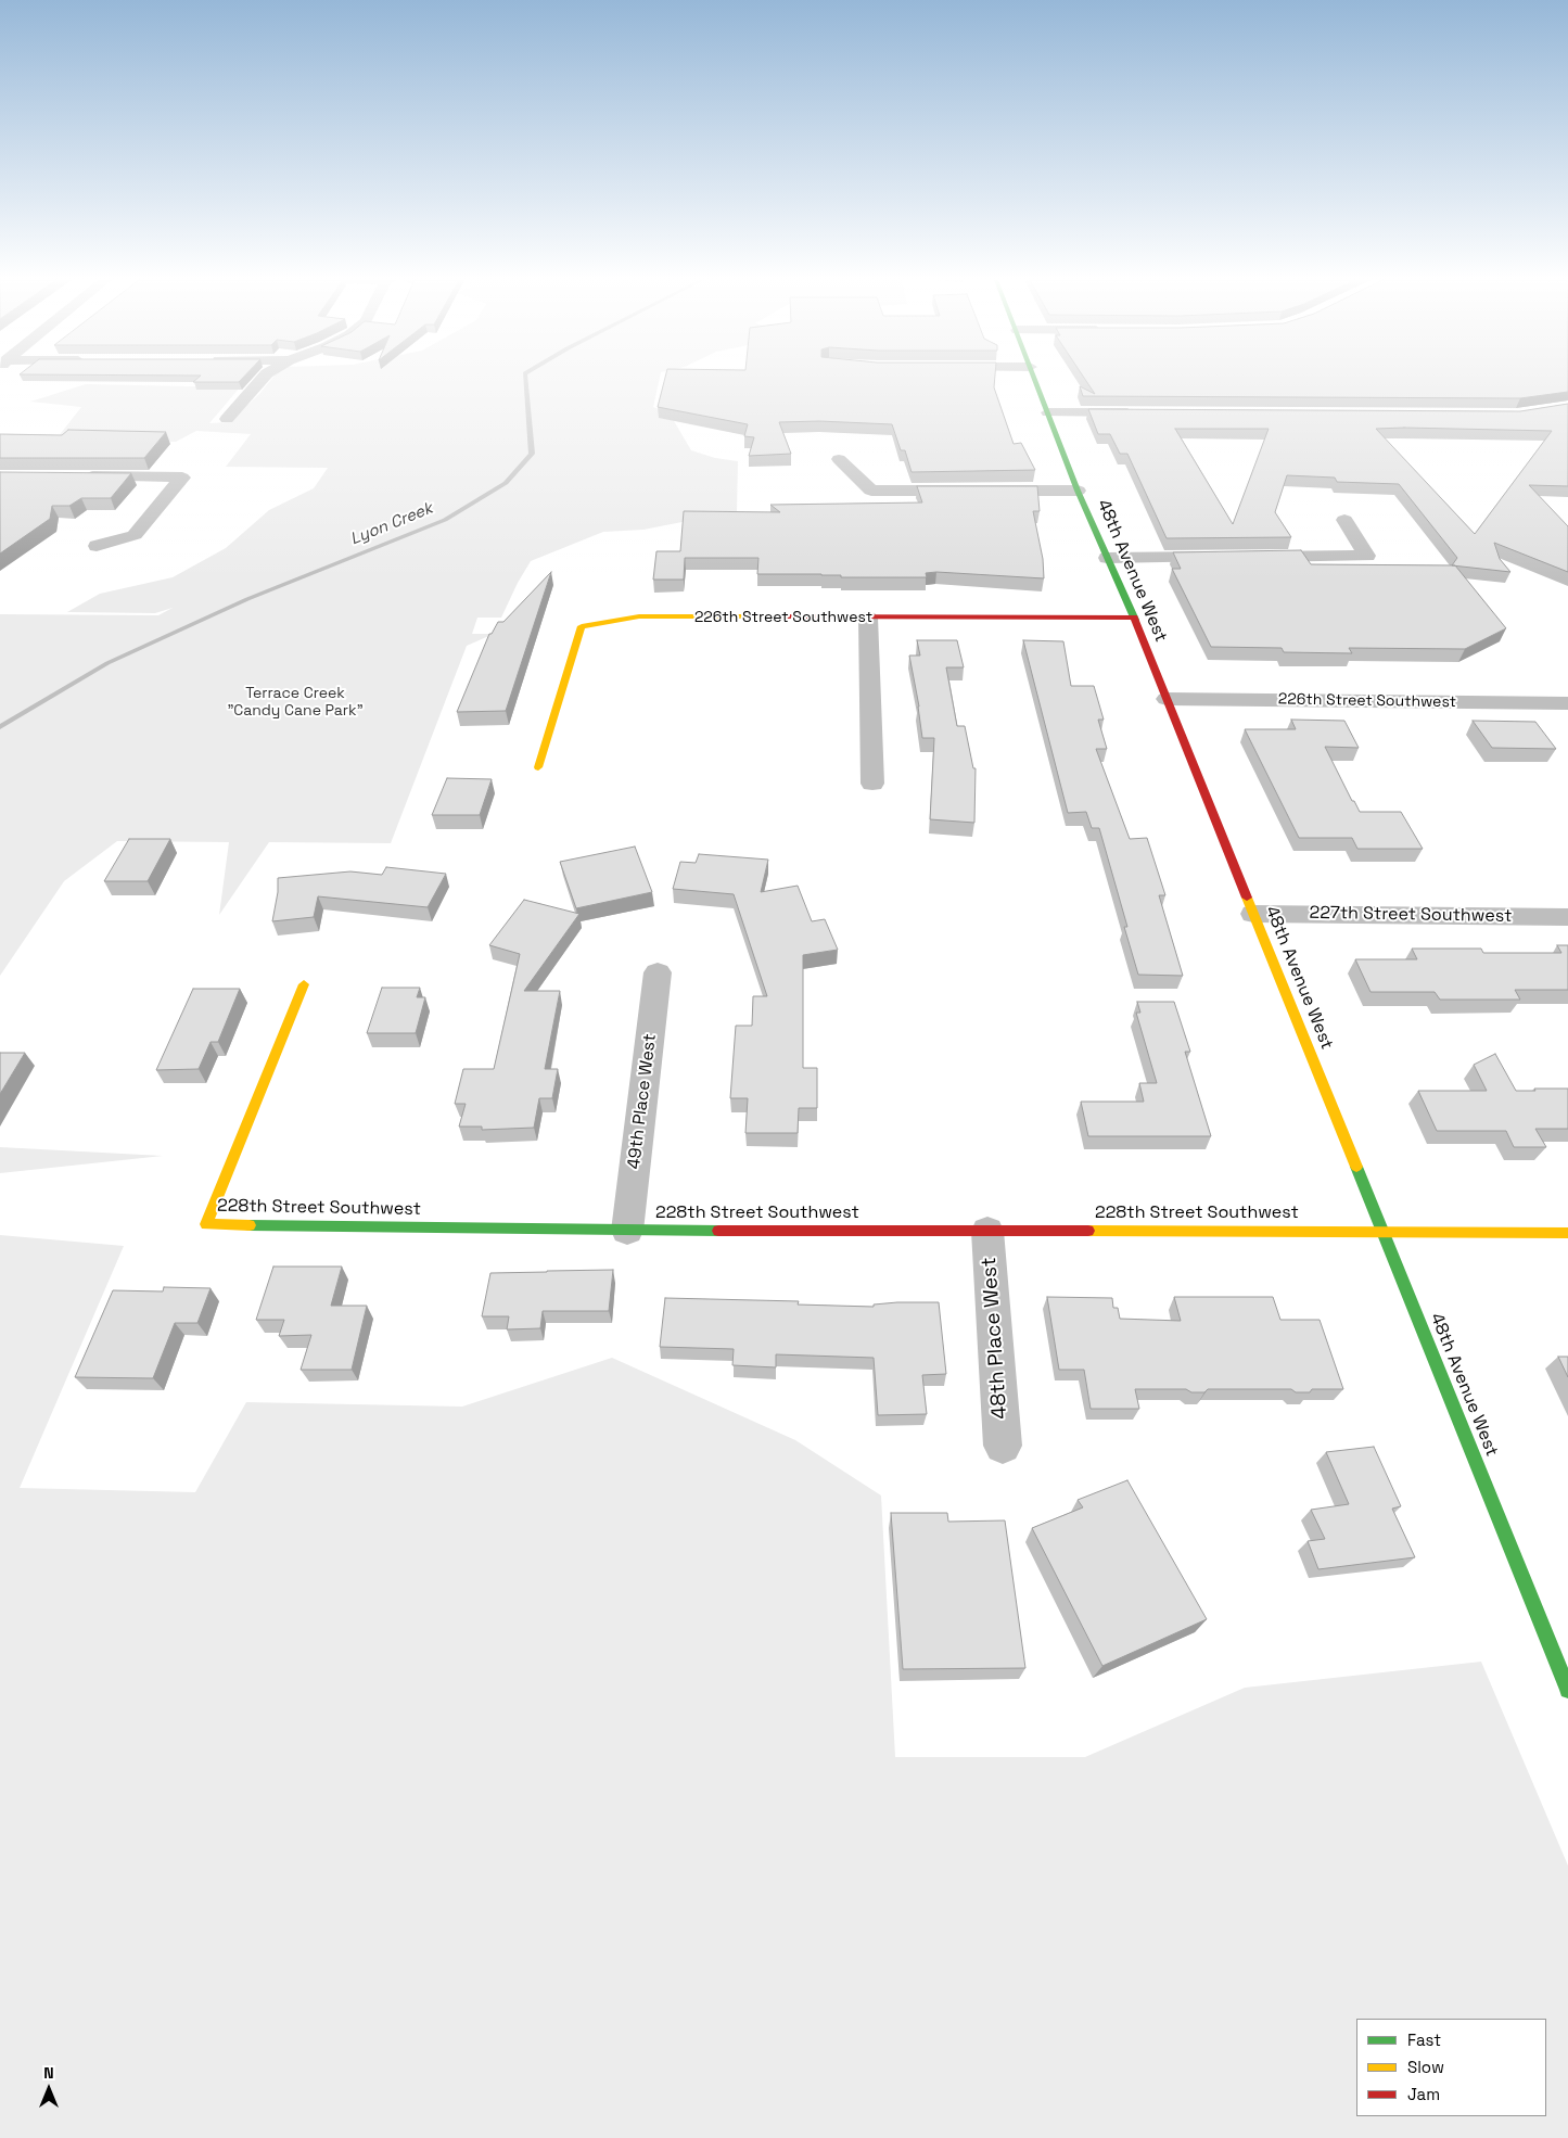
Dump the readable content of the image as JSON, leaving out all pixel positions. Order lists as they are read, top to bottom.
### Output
{
  "streets": {
    "main road": ["48th Avenue West", "226th Street Southwest", "228th Street Southwest"],
    "street": ["227th Street Southwest", "49th Place West", "48th Place West"]
  },
  "crossings": [
    ["48th Avenue West", "226th Street Southwest"],
    ["48th Avenue West", "227th Street Southwest"],
    ["48th Avenue West", "228th Street Southwest"],
    ["49th Place West", "228th Street Southwest"],
    ["228th Street Southwest", "48th Place West"]
  ],
  "water": ["Lyon Creek"],
  "parks": ["Terrace Creek \"Candy Cane Park\""],
  "legend": ["Fast", "Slow", "Jam"],
  "north": "top"
}
